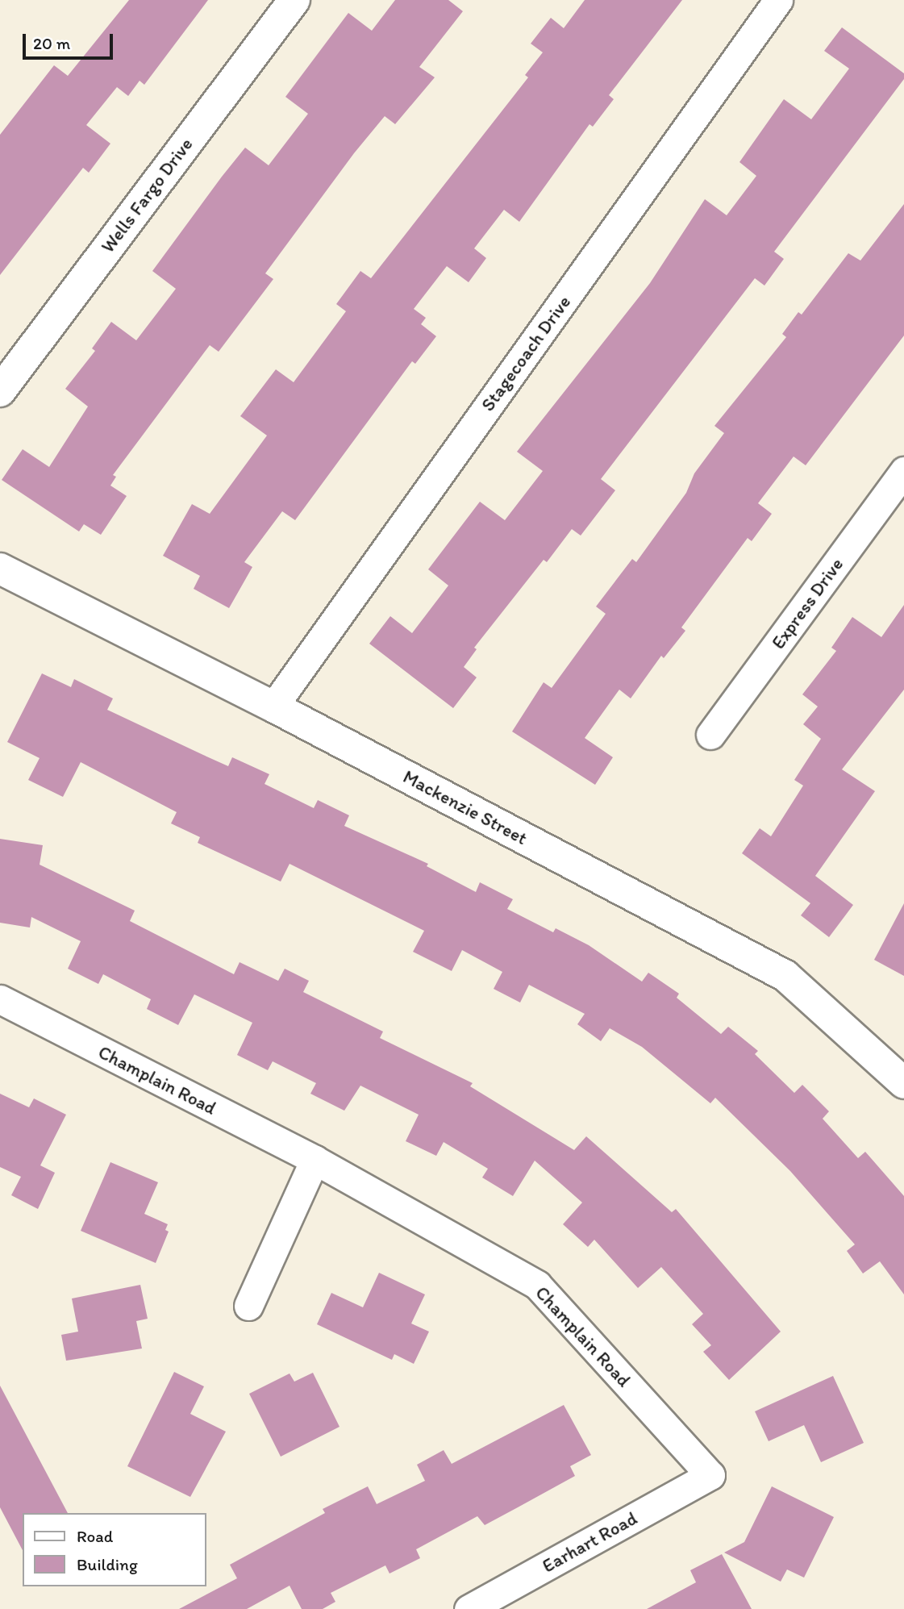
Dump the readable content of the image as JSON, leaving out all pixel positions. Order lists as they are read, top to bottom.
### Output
{
  "streets": {
    "street": [
      "Wells Fargo Drive",
      "Stagecoach Drive",
      "Express Drive",
      "Mackenzie Street",
      "Champlain Road",
      "Earhart Road"
    ]
  },
  "crossings": [
    ["Stagecoach Drive", "Mackenzie Street"],
    ["Champlain Road", "Earhart Road"]
  ],
  "legend": ["Road", "Building"],
  "scale_bar": "20 m"
}
